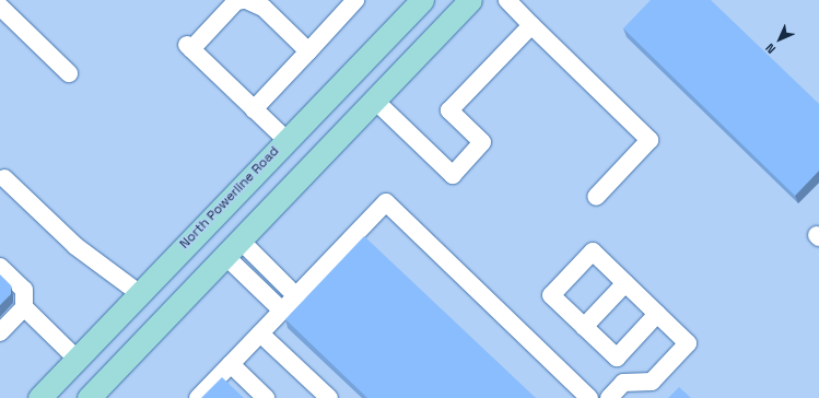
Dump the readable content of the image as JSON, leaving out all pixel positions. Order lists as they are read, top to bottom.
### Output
{
  "streets": {
    "main road": ["North Powerline Road"]
  },
  "north": "bottom left"
}
